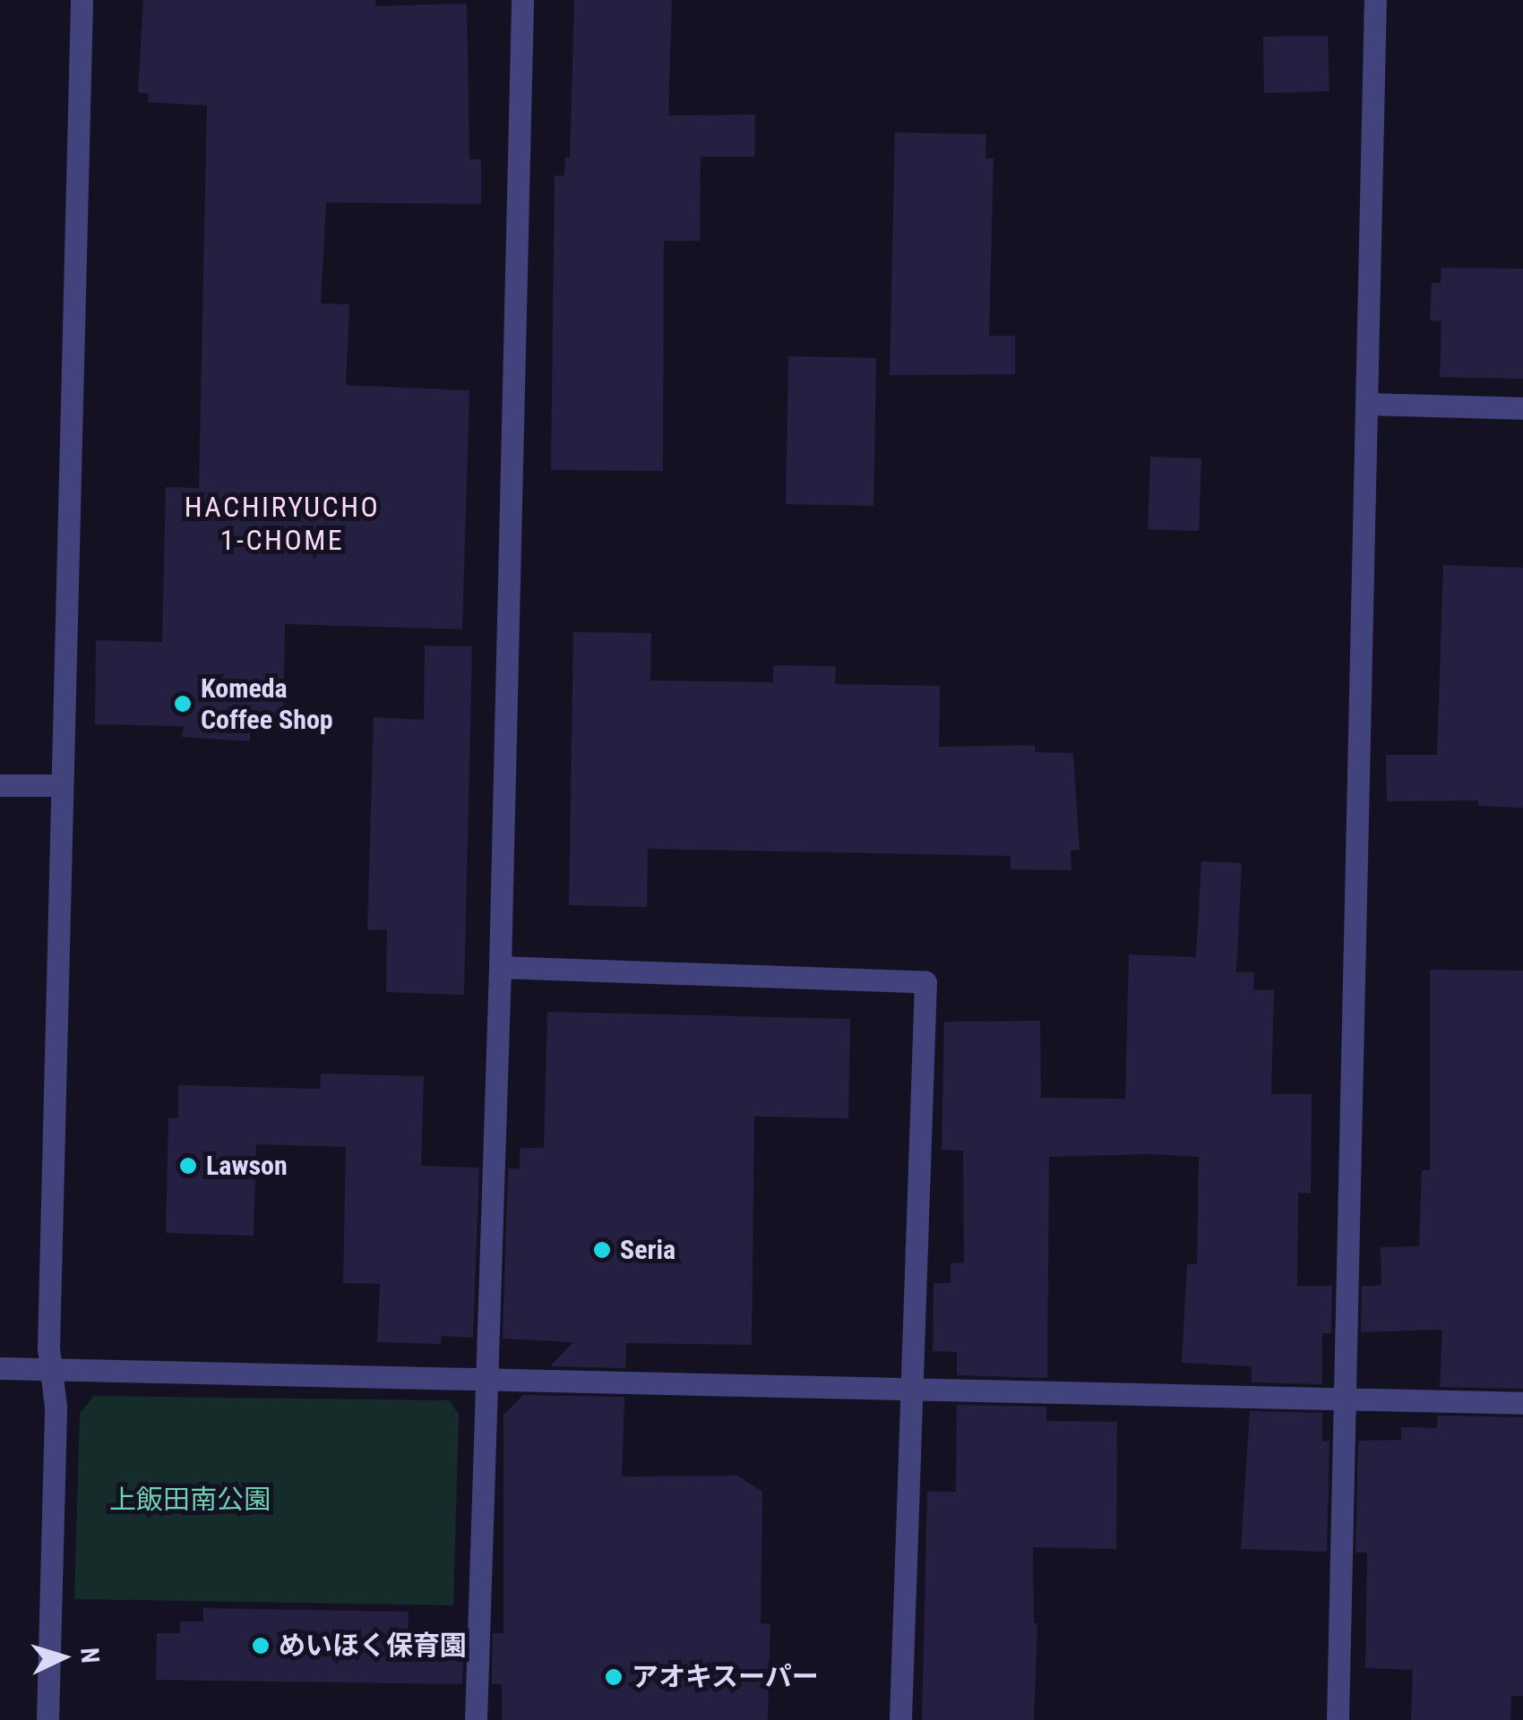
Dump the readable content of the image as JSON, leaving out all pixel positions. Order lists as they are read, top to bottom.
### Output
{
  "districts": ["HACHIRYUCHO 1-CHOME"],
  "parks": ["上飯田南公園"],
  "places": [
    "Komeda Coffee Shop",
    "Lawson",
    "Seria",
    "めいほく保育園",
    "アオキスーパー"
  ],
  "north": "right"
}
